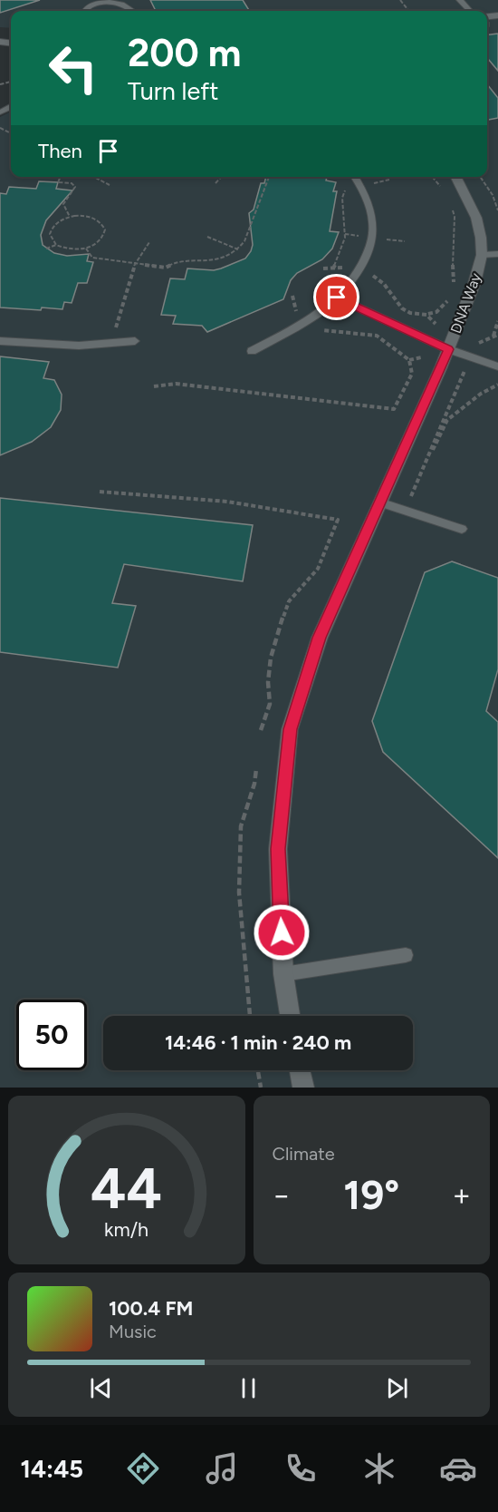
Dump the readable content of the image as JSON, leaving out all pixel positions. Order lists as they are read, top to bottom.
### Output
{
  "streets": {
    "main road": ["DNA Way"]
  },
  "page": {
    "turn": ["200 m", "Turn left"],
    "then": "Then",
    "limit": "50",
    "trip": "14:46 · 1 min · 240 m",
    "tile": "Climate",
    "heat": ["−", "19°", "+"],
    "song": ["100.4 FM", "Music"],
    "tabs": "14:45",
    "gauge": ["44", "km/h"]
  }
}
